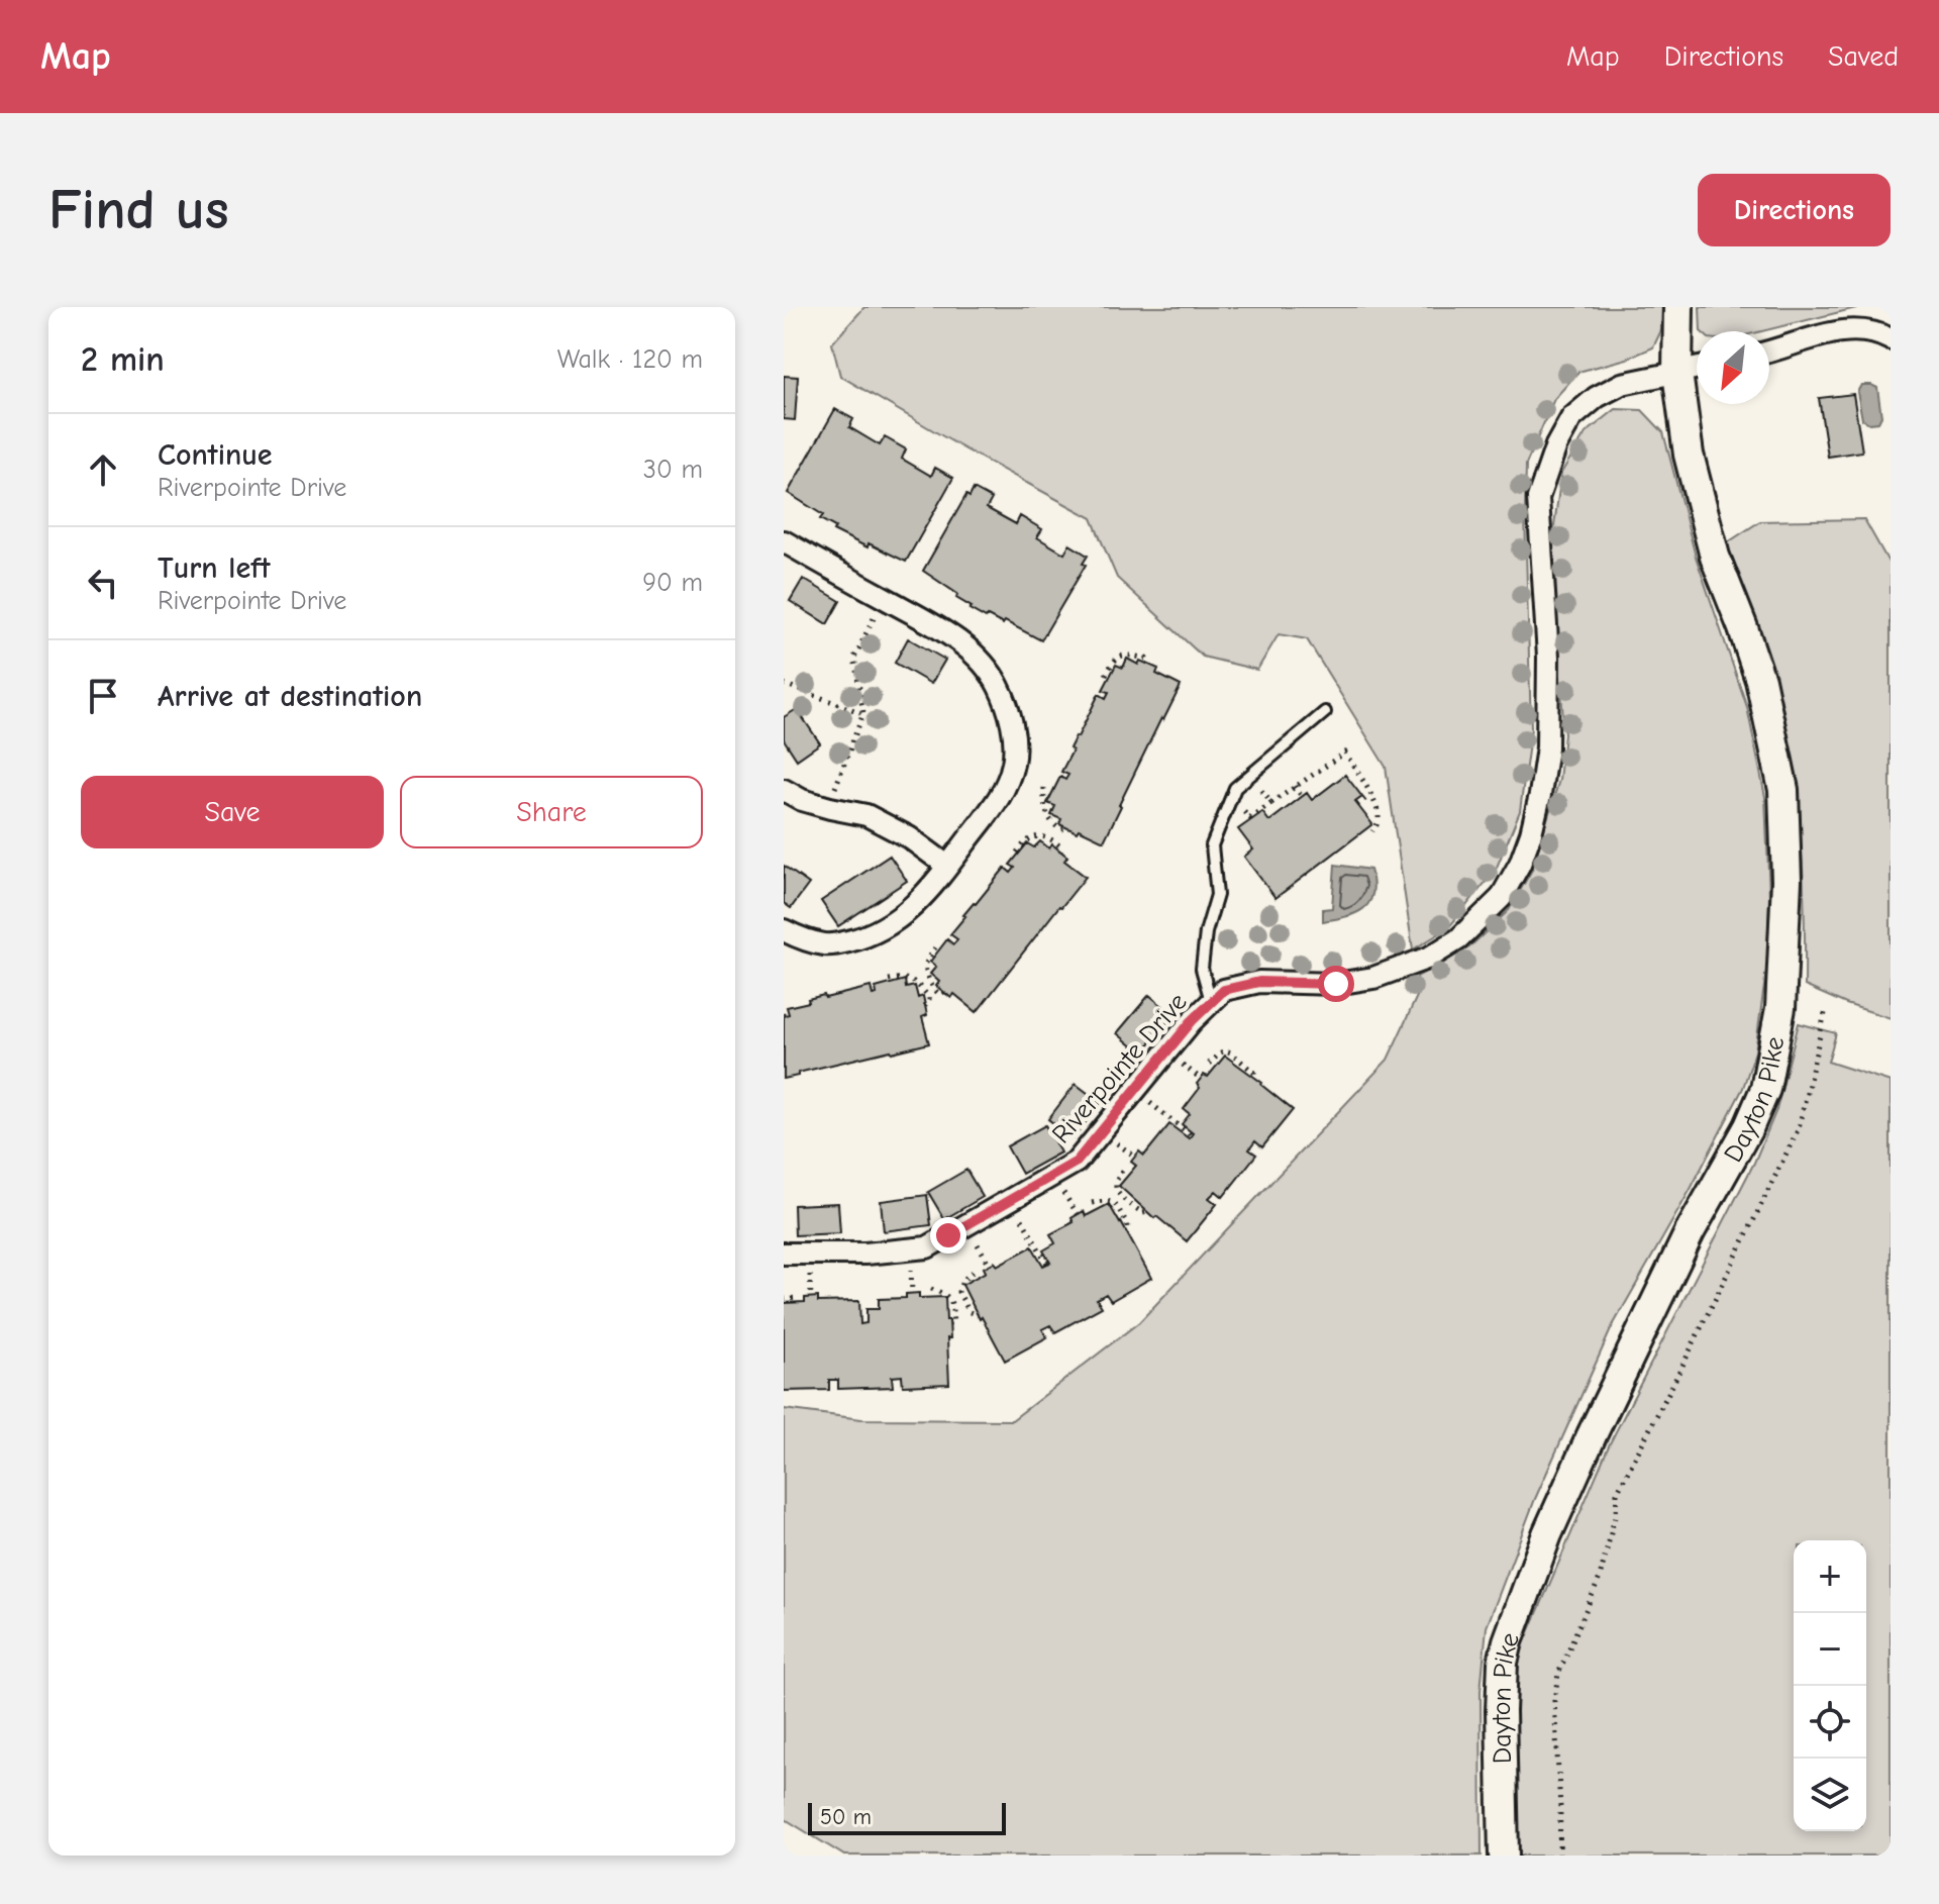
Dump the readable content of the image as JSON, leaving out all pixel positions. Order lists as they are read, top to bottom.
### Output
{
  "streets": {
    "street": ["Riverpointe Drive", "Dayton Pike"]
  },
  "crossings": [
    ["Riverpointe Drive", "Dayton Pike"]
  ],
  "scale_bar": "50 m",
  "north": "bottom left",
  "page": {
    "header": "Map",
    "nav": ["Map", "Directions", "Saved"],
    "buttons": [
      "Directions",
      ["Save", "Share"]
    ],
    "title": "Find us",
    "heading": ["2 min", "Walk · 120 m"],
    "list": [
      ["Continue", "Riverpointe Drive", "30 m"],
      ["Turn left", "Riverpointe Drive", "90 m"],
      "Arrive at destination"
    ],
    "map_buttons": ["+", "−"],
    "scale": "50 m"
  }
}
